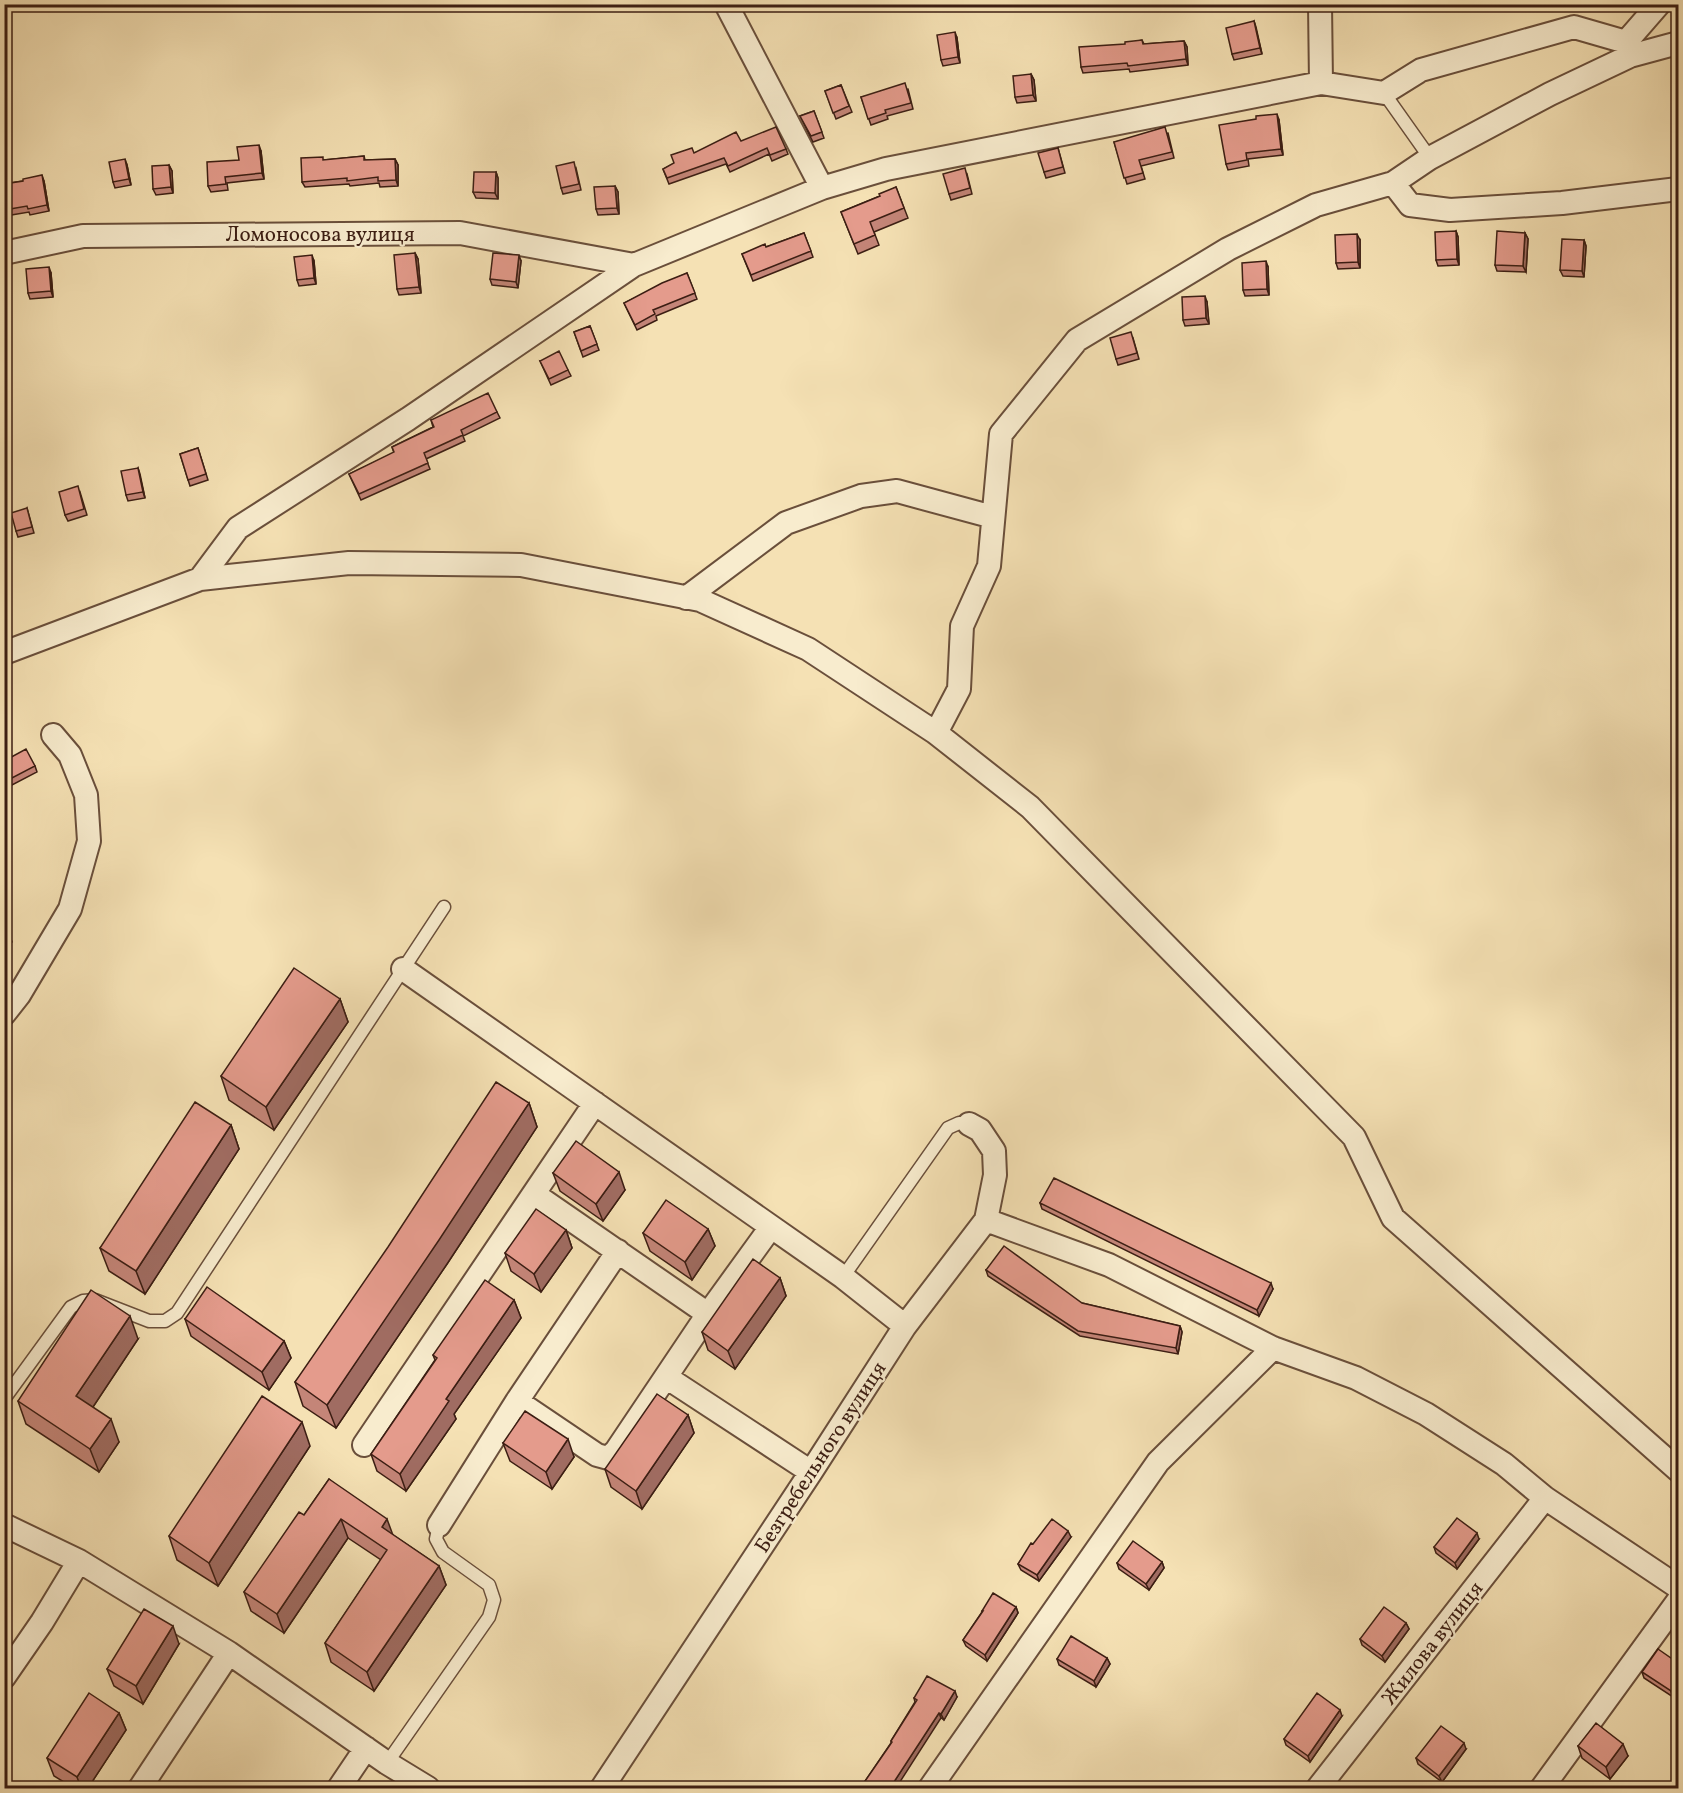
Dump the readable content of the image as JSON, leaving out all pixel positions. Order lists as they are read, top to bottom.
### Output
{
  "streets": {
    "street": ["Ломоносова вулиця", "Безгребельного вулиця", "Жилова вулиця"]
  }
}
